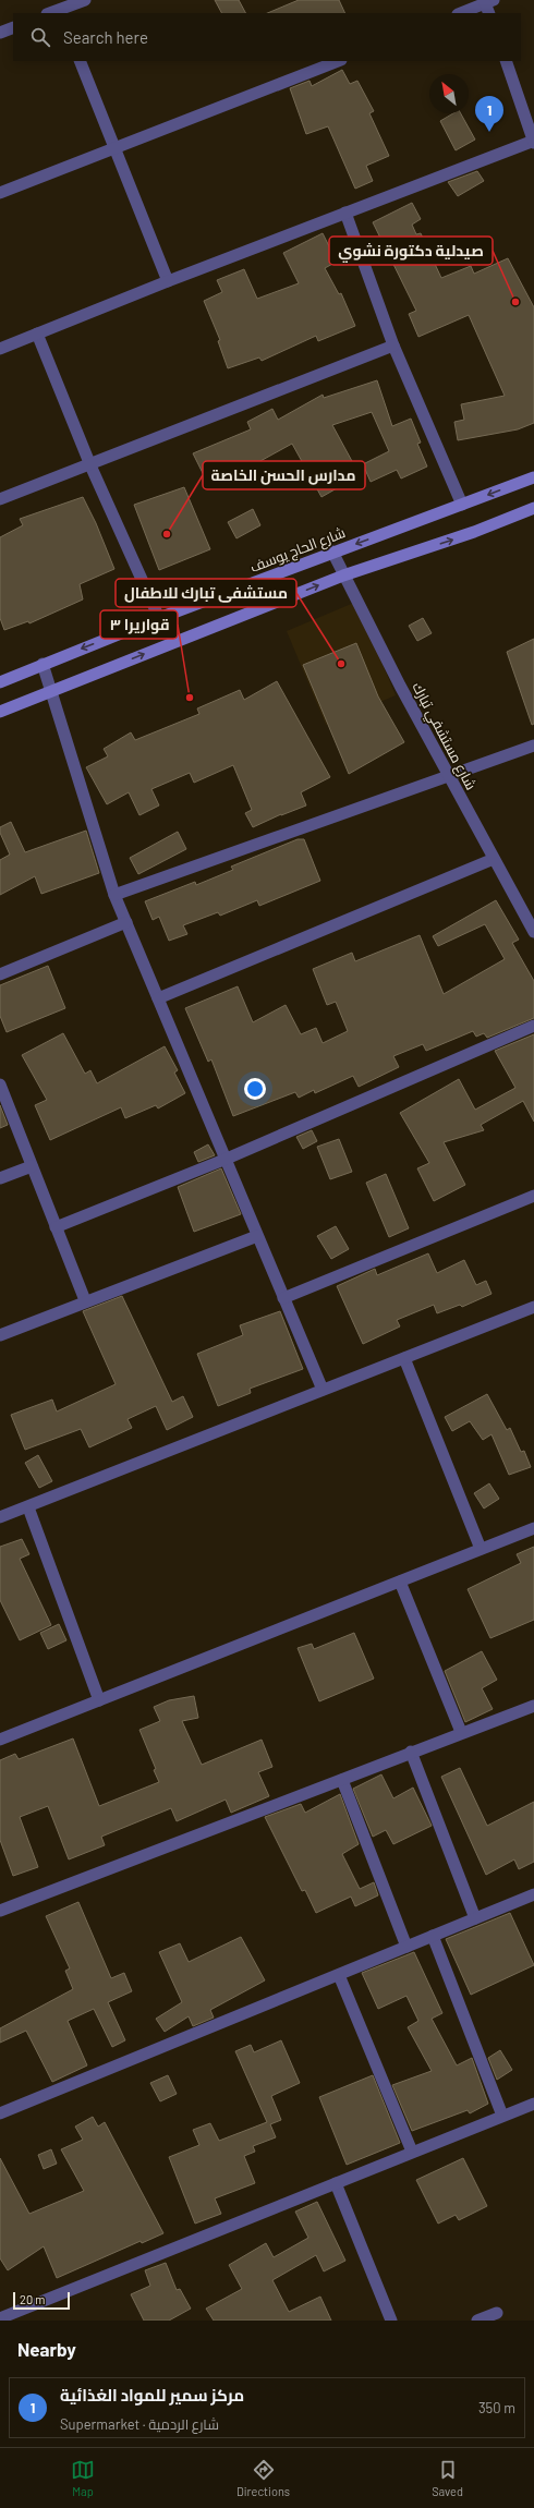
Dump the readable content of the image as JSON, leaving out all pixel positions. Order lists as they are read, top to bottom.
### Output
{
  "streets": {
    "main road": ["شارع الحاج يوسف"],
    "street": ["شارع مستشفي تبارك"]
  },
  "crossings": [
    ["شارع الحاج يوسف", "شارع مستشفي تبارك"]
  ],
  "places": [
    "صيدلية دكتورة نشوي",
    "مدارس الحسن الخاصة",
    "مستشفى تبارك للاطفال",
    "قواريرا ٣"
  ],
  "scale_bar": "20 m",
  "north": "top left",
  "page": {
    "search": "Search here",
    "pins": "1",
    "scale": "20 m",
    "heading": "Nearby",
    "list": [
      {
        "mark": "1",
        "name": "مركز سمير للمواد الغذائية",
        "note": "Supermarket · شارع الردمية",
        "value": "350 m"
      }
    ],
    "nav": ["Map", "Directions", "Saved"]
  }
}
